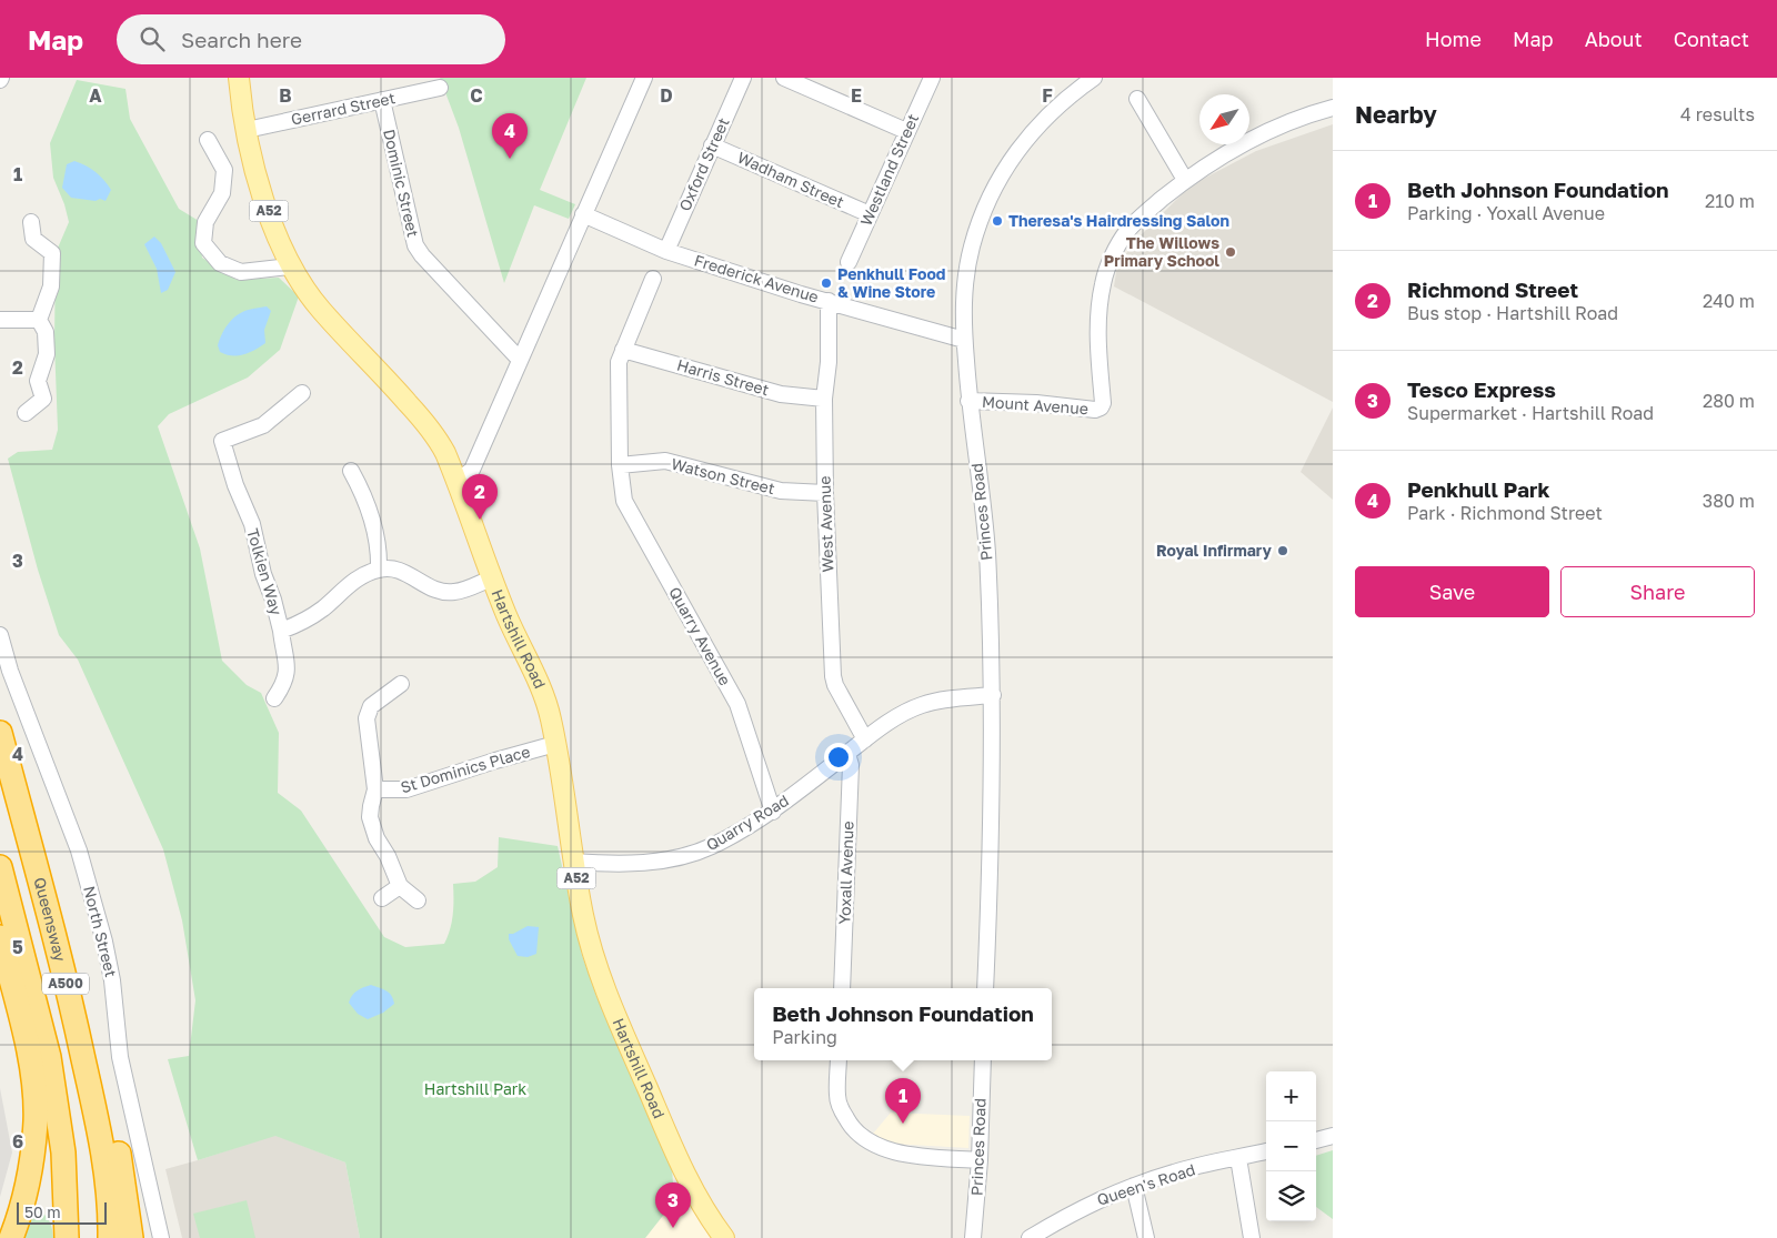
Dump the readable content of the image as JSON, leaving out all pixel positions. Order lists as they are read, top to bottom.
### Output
{
  "streets": {
    "highway": ["Queensway", "A500"],
    "main road": ["A52", "Hartshill Road"],
    "street": [
      "Gerrard Street",
      "Oxford Street",
      "Westland Street",
      "Wadham Street",
      "Dominic Street",
      "Frederick Avenue",
      "Harris Street",
      "Mount Avenue",
      "Watson Street",
      "Princes Road",
      "West Avenue",
      "Tolkien Way",
      "Quarry Avenue",
      "St Dominics Place",
      "Quarry Road",
      "Yoxall Avenue",
      "North Street",
      "Queen's Road"
    ]
  },
  "crossings": [
    ["Gerrard Street", "Dominic Street"],
    ["Gerrard Street", "Hartshill Road"],
    ["Oxford Street", "Wadham Street"],
    ["Oxford Street", "Frederick Avenue"],
    ["Westland Street", "Wadham Street"],
    ["Frederick Avenue", "Princes Road"],
    ["Frederick Avenue", "West Avenue"],
    ["Harris Street", "West Avenue"],
    ["Mount Avenue", "Princes Road"],
    ["Watson Street", "West Avenue"],
    ["Watson Street", "Quarry Avenue"],
    ["Princes Road", "Quarry Road"],
    ["West Avenue", "Quarry Road"],
    ["Quarry Avenue", "Quarry Road"],
    ["Hartshill Road", "St Dominics Place"],
    ["Hartshill Road", "Quarry Road"],
    ["Quarry Road", "Yoxall Avenue"]
  ],
  "parks": ["Hartshill Park"],
  "places": [
    "Theresa's Hairdressing Salon",
    "The Willows Primary School",
    "Penkhull Food & Wine Store",
    "Royal Infirmary"
  ],
  "scale_bar": "50 m",
  "north": "bottom left",
  "page": {
    "header": "Map",
    "search": "Search here",
    "nav": [
      "Home",
      "Map",
      "About",
      "Contact"
    ],
    "heading": ["Nearby", "4 results"],
    "pins": [
      "4",
      "2",
      "1",
      "3"
    ],
    "list": [
      {
        "mark": "1",
        "name": "Beth Johnson Foundation",
        "note": "Parking · Yoxall Avenue",
        "value": "210 m"
      },
      {
        "mark": "2",
        "name": "Richmond Street",
        "note": "Bus stop · Hartshill Road",
        "value": "240 m"
      },
      {
        "mark": "3",
        "name": "Tesco Express",
        "note": "Supermarket · Hartshill Road",
        "value": "280 m"
      },
      {
        "mark": "4",
        "name": "Penkhull Park",
        "note": "Park · Richmond Street",
        "value": "380 m"
      }
    ],
    "buttons": ["Save", "Share"],
    "popup": ["Beth Johnson Foundation", "Parking"],
    "map_buttons": ["+", "−"],
    "scale": "50 m"
  },
  "grid": {
    "columns": [
      "A",
      "B",
      "C",
      "D",
      "E",
      "F"
    ],
    "rows": [
      "1",
      "2",
      "3",
      "4",
      "5",
      "6"
    ]
  }
}
